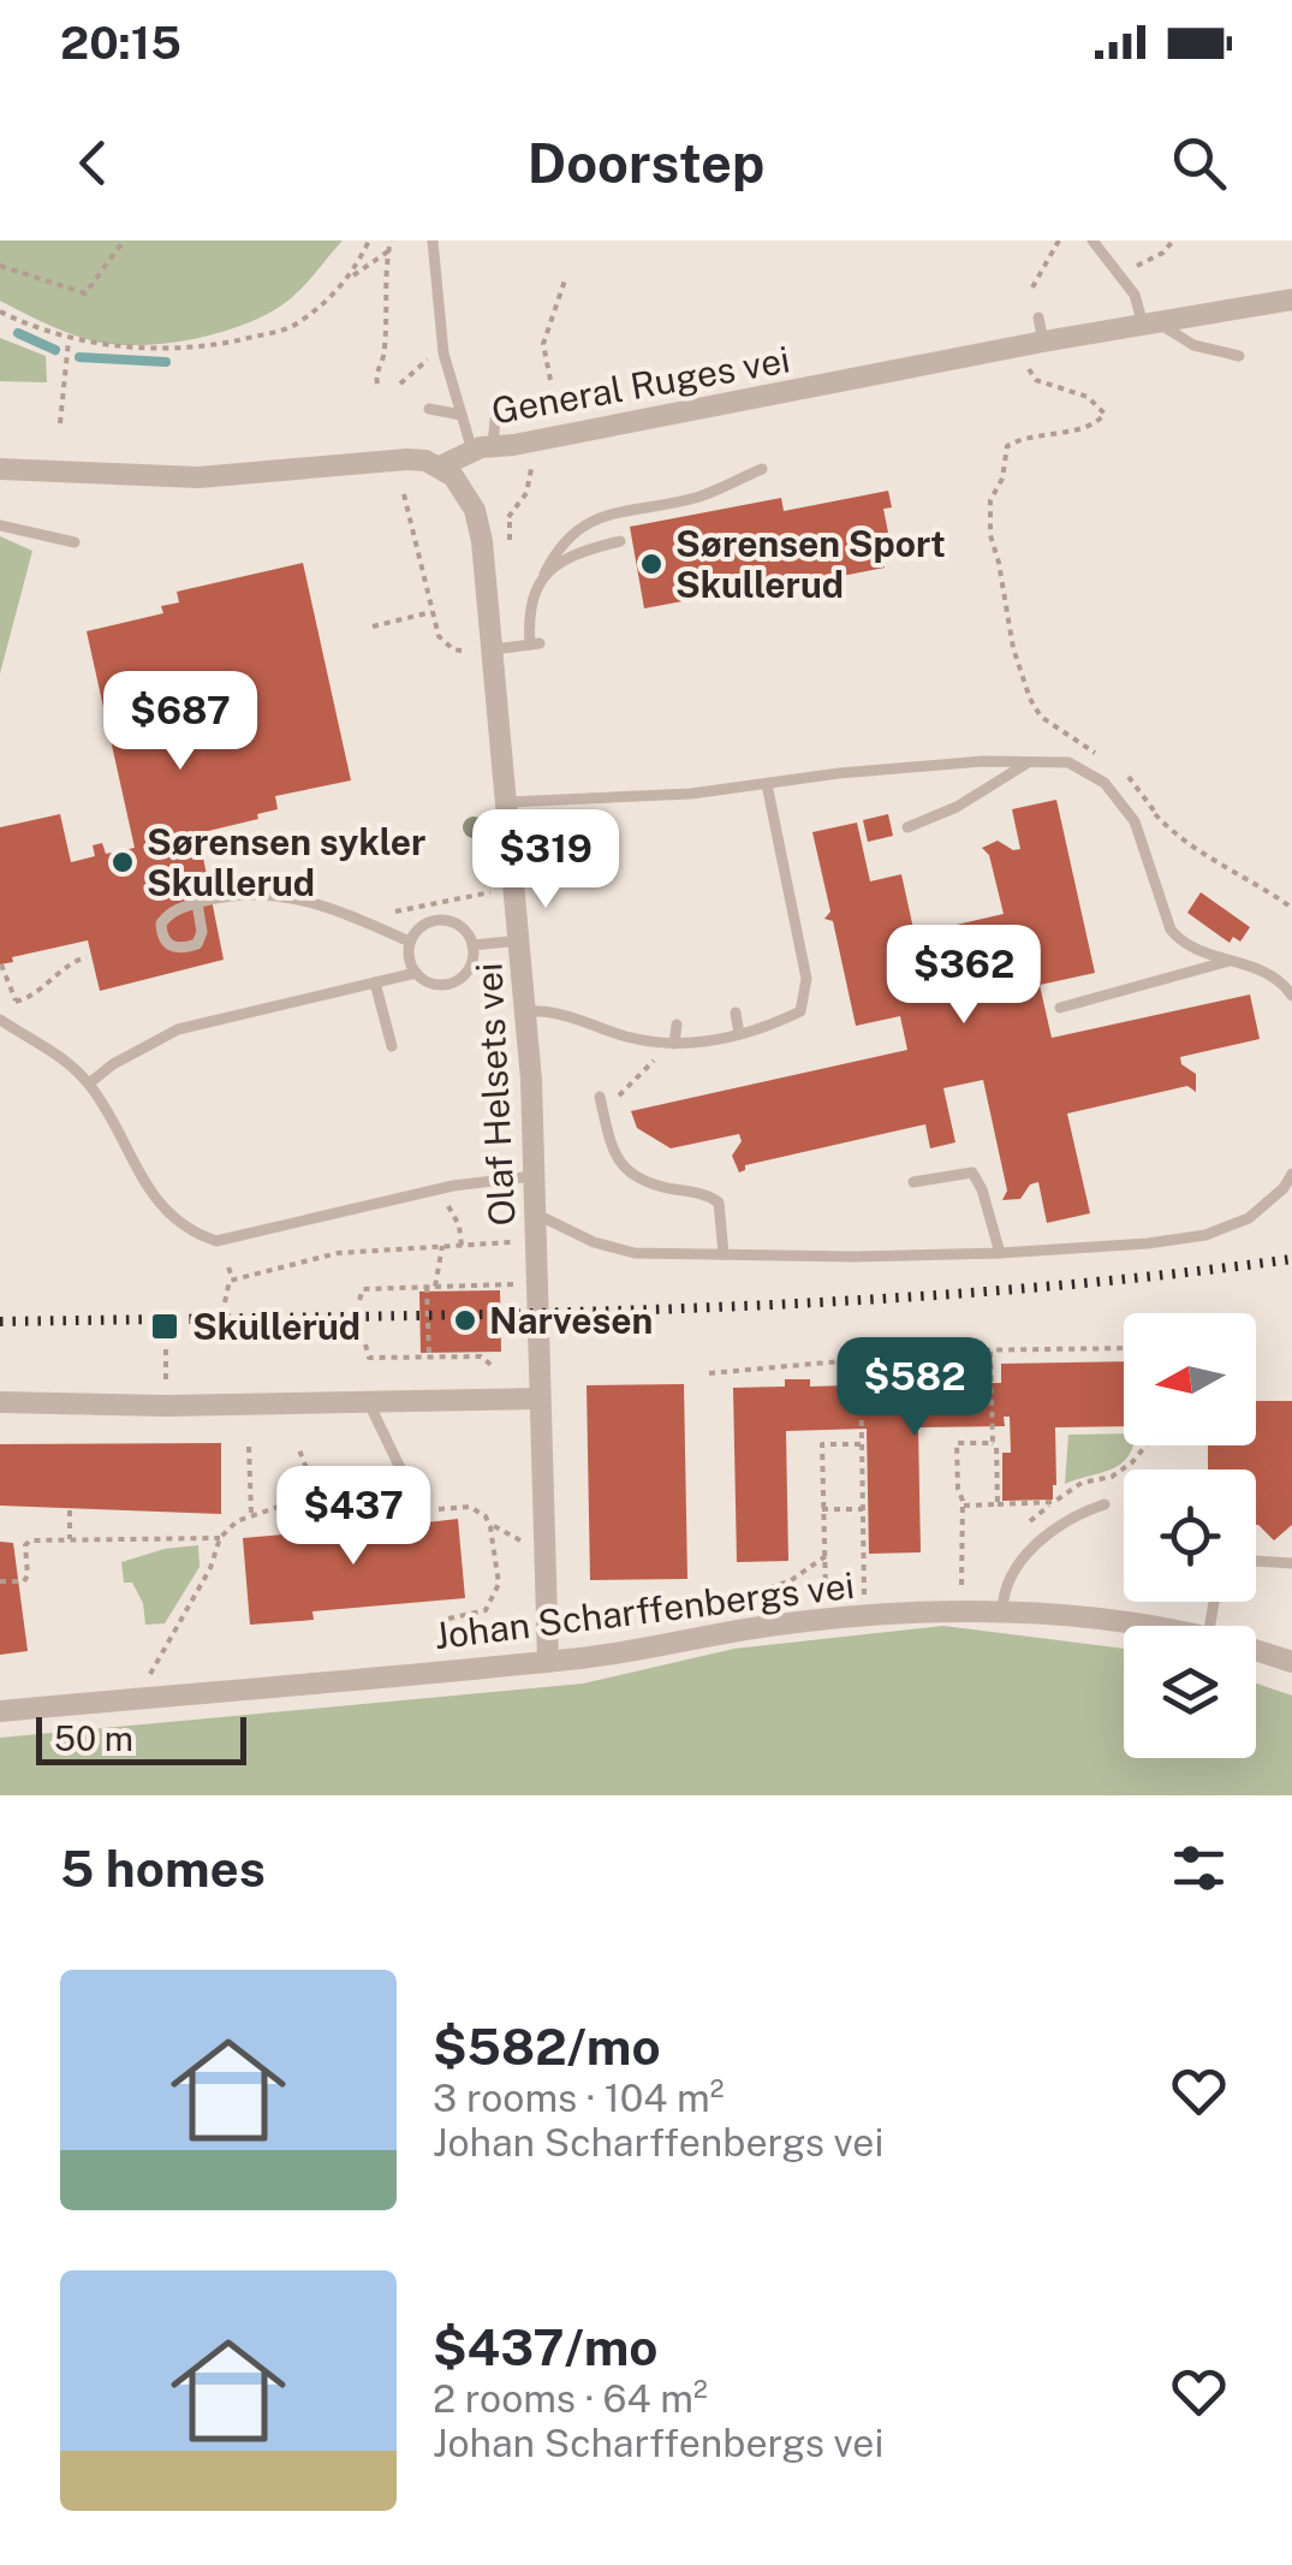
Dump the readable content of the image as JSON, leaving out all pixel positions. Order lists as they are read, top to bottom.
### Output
{
  "streets": {
    "street": ["General Ruges vei", "Olaf Helsets vei", "Johan Scharffenbergs vei"]
  },
  "crossings": [
    ["General Ruges vei", "Olaf Helsets vei"],
    ["Olaf Helsets vei", "Johan Scharffenbergs vei"]
  ],
  "places": {
    "other": ["Sørensen Sport Skullerud", "Sørensen sykler Skullerud", "Narvesen"],
    "transit": ["Skullerud"]
  },
  "scale_bar": "50 m",
  "north": "left",
  "page": {
    "status": "20:15",
    "header": "Doorstep",
    "price": [
      "$687",
      "$319",
      "$362",
      "$582",
      "$437"
    ],
    "scale": "50 m",
    "heading": "5 homes",
    "list": [
      {
        "name": "$582/mo",
        "note": "3 rooms · 104 m² · Johan Scharffenbergs vei"
      },
      {
        "name": "$437/mo",
        "note": "2 rooms · 64 m² · Johan Scharffenbergs vei"
      }
    ]
  }
}
